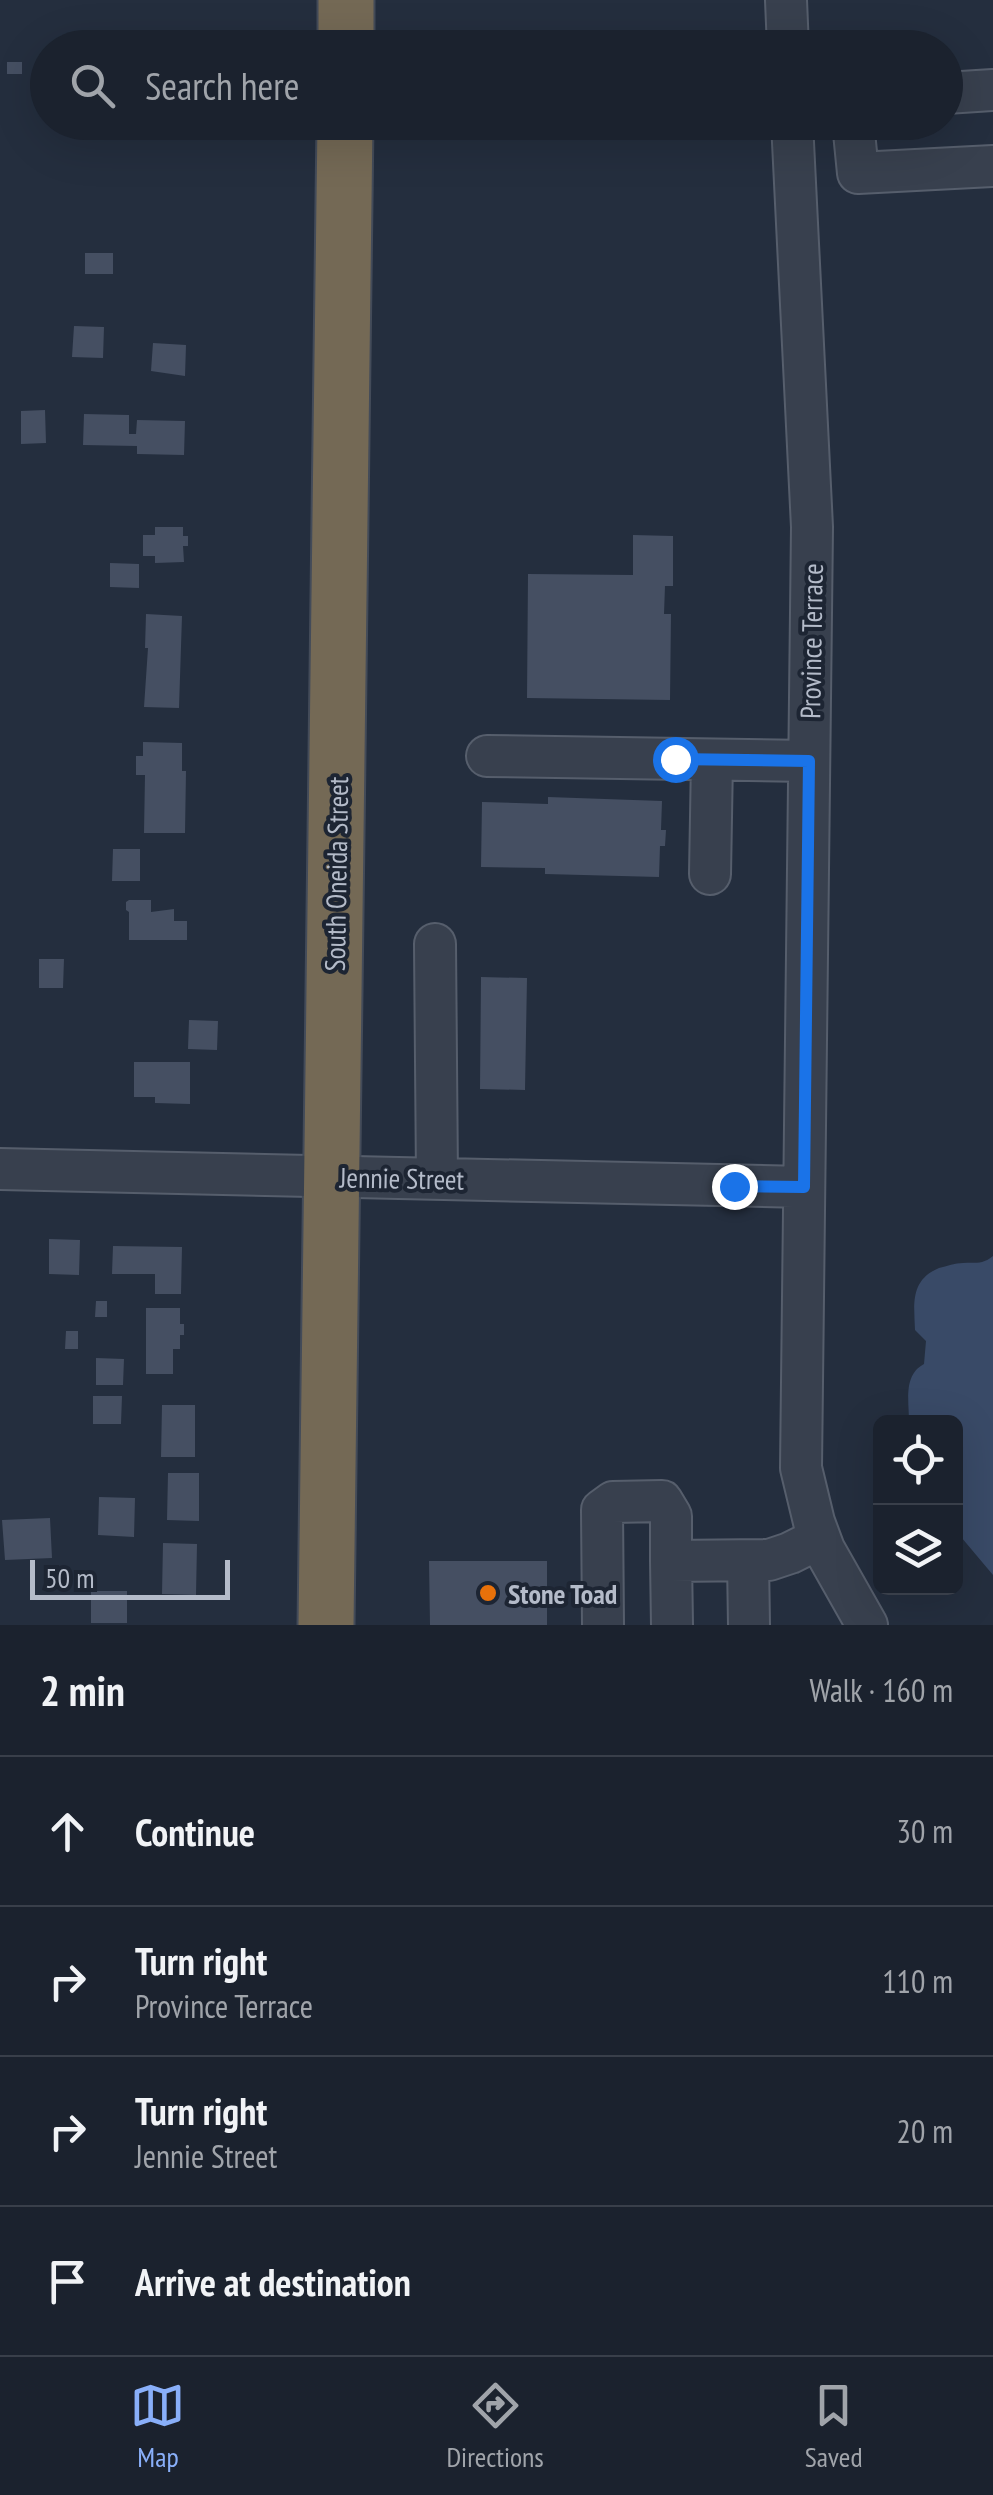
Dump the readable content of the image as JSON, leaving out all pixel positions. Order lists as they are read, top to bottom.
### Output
{
  "streets": {
    "highway": ["South Oneida Street"],
    "street": ["Province Terrace", "Jennie Street"]
  },
  "crossings": [
    ["Province Terrace", "Jennie Street"],
    ["South Oneida Street", "Jennie Street"]
  ],
  "places": ["Stone Toad"],
  "scale_bar": "50 m",
  "page": {
    "search": "Search here",
    "scale": "50 m",
    "heading": ["2 min", "Walk · 160 m"],
    "list": [
      ["Continue", "30 m"],
      ["Turn right", "Province Terrace", "110 m"],
      ["Turn right", "Jennie Street", "20 m"],
      "Arrive at destination"
    ],
    "nav": ["Map", "Directions", "Saved"]
  }
}
